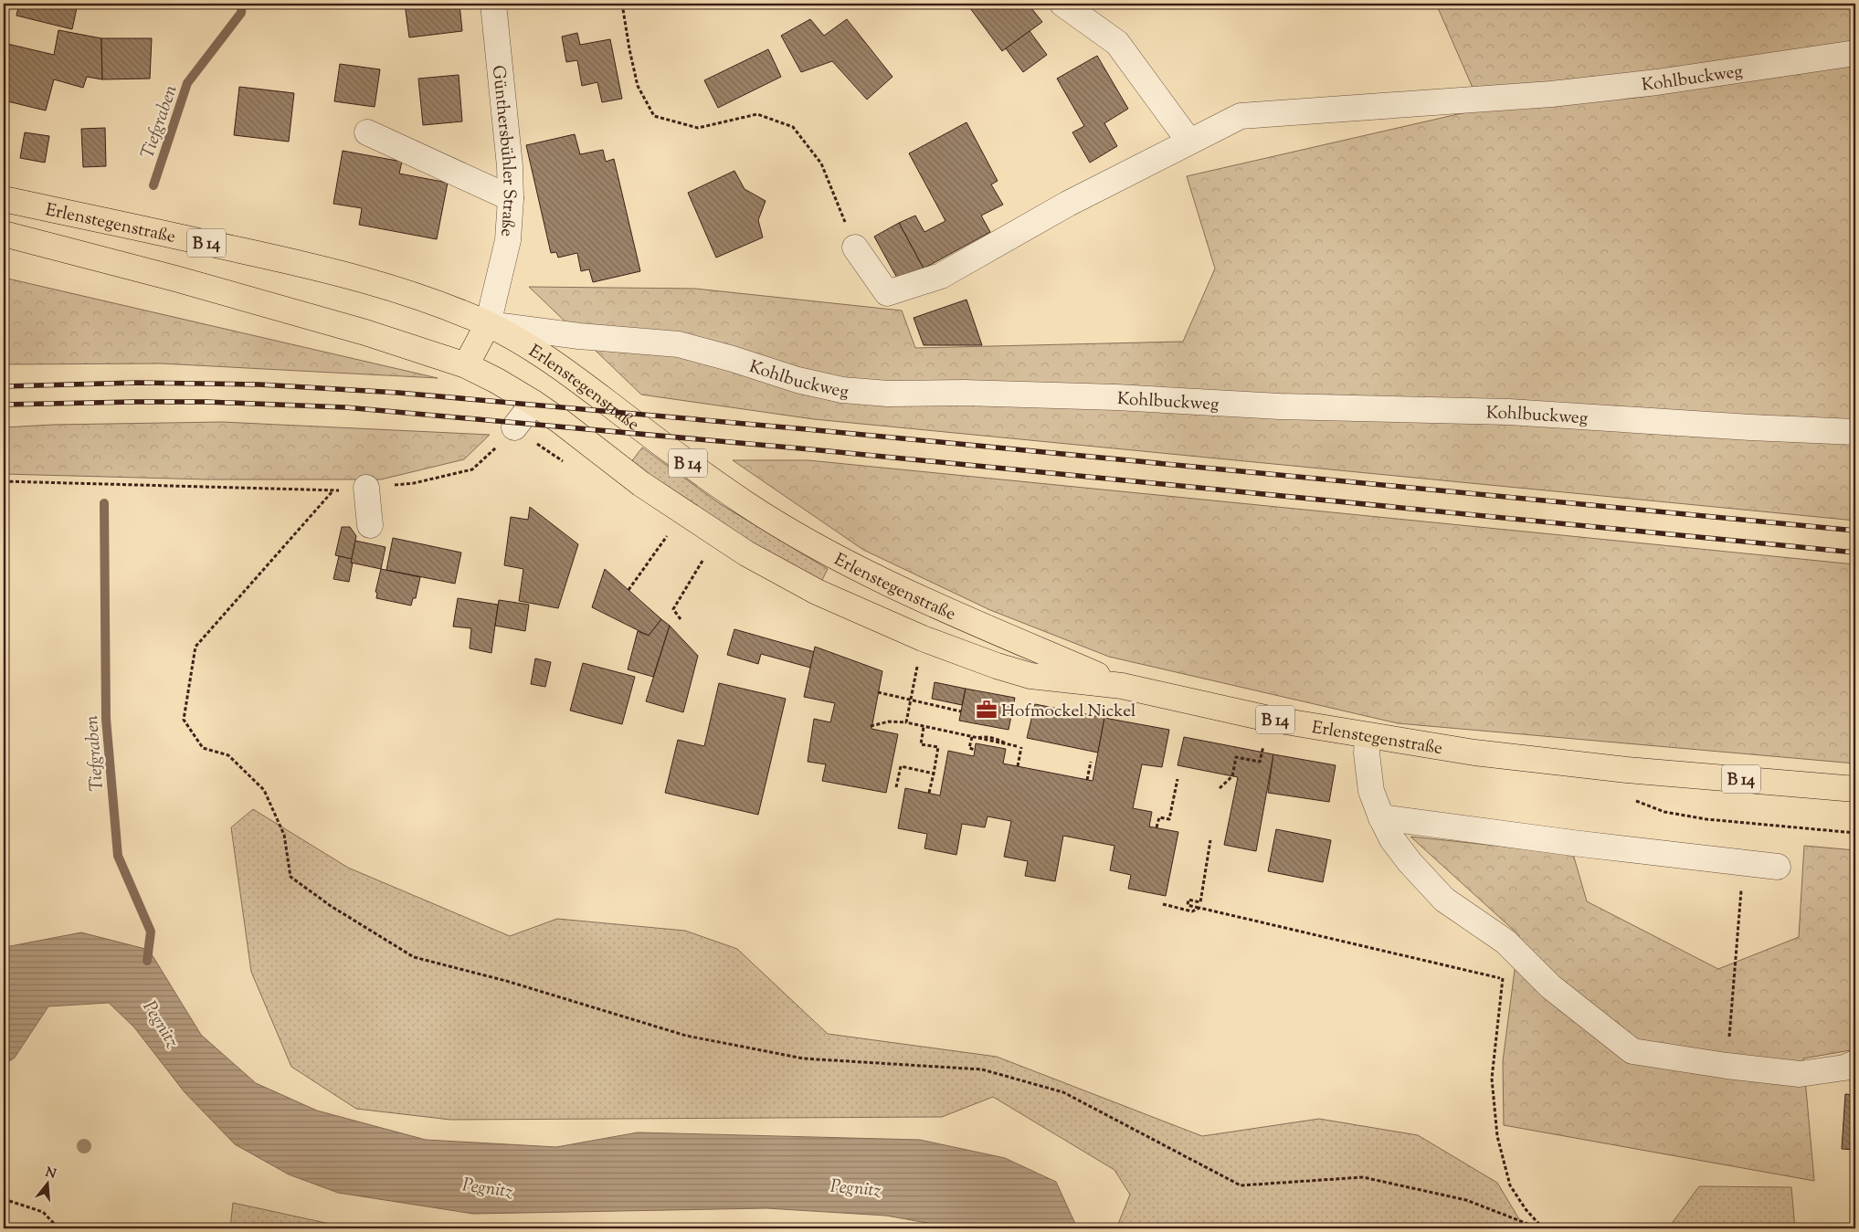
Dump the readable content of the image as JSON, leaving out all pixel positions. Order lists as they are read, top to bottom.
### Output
{
  "streets": {
    "main road": ["Erlenstegenstraße", "B 14"],
    "street": ["Kohlbuckweg", "Günthersbühler Straße"]
  },
  "crossings": [
    ["Kohlbuckweg", "Günthersbühler Straße"],
    ["Kohlbuckweg", "Erlenstegenstraße"],
    ["Günthersbühler Straße", "Erlenstegenstraße"]
  ],
  "water": ["Tiefgraben", "Pegnitz"],
  "places": {
    "office": ["Hofmockel Nickel"]
  },
  "north": "top"
}
